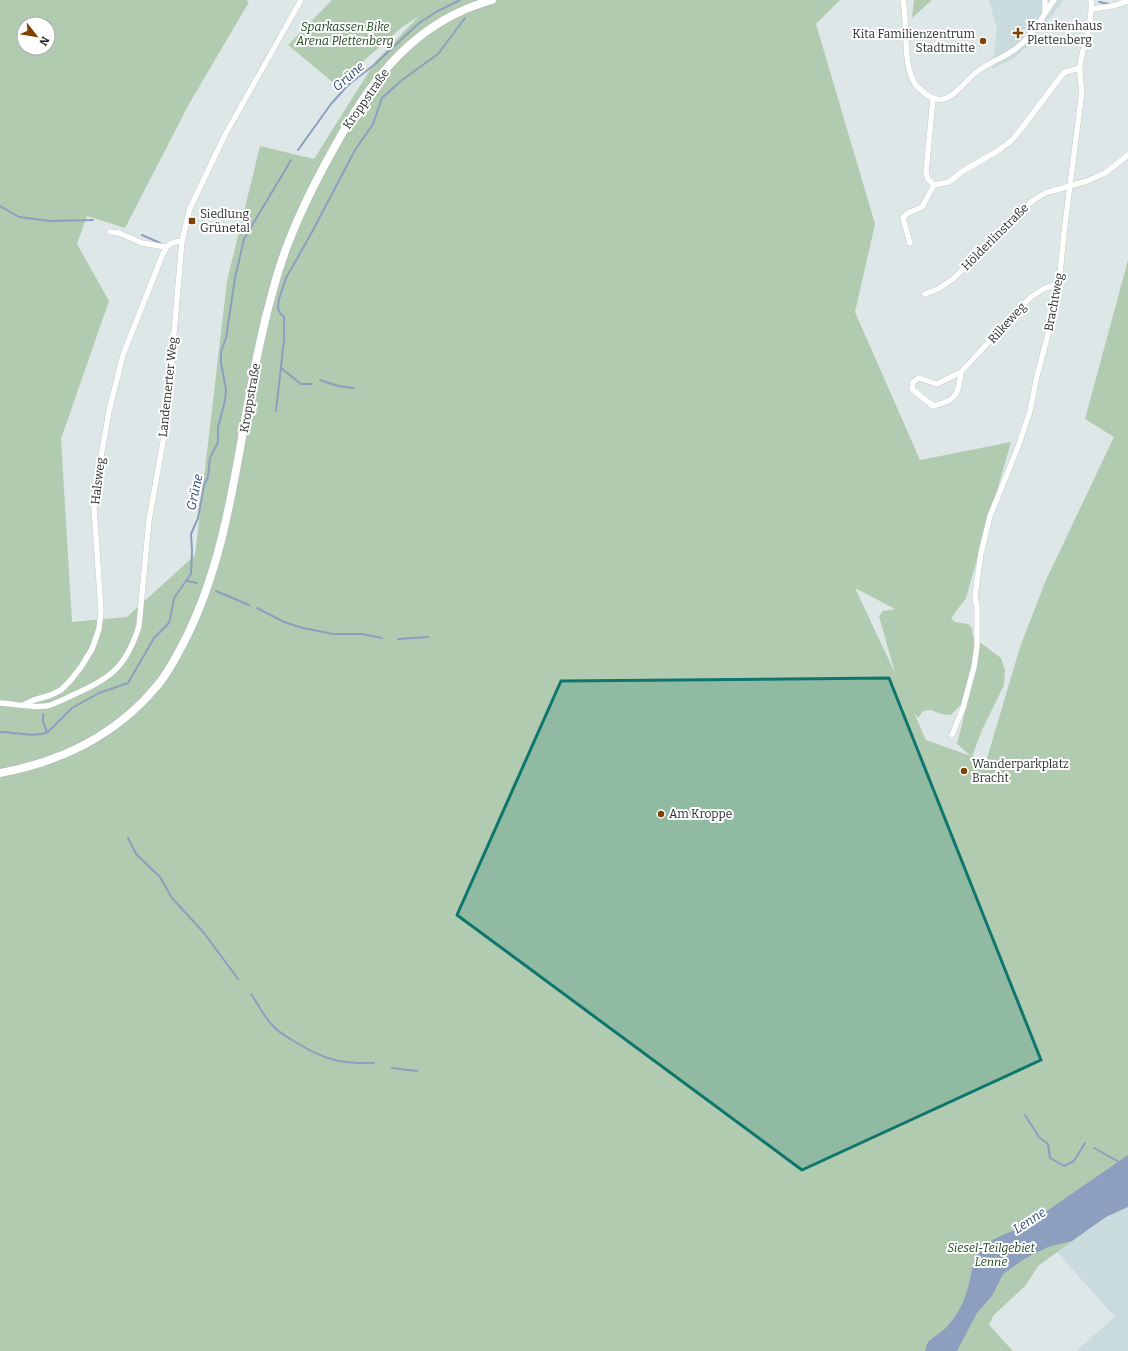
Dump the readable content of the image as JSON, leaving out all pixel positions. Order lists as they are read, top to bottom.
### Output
{
  "streets": {
    "street": [
      "Kroppstraße",
      "Hölderlinstraße",
      "Brachtweg",
      "Rilkeweg",
      "Landemerter Weg",
      "Halsweg"
    ]
  },
  "crossings": [
    ["Hölderlinstraße", "Brachtweg"],
    ["Brachtweg", "Rilkeweg"],
    ["Landemerter Weg", "Halsweg"]
  ],
  "water": ["Grüne", "Lenne"],
  "parks": ["Sparkassen Bike Arena Plettenberg", "Siesel-Teilgebiet Lenne"],
  "places": {
    "health": ["Krankenhaus Plettenberg"],
    "other": ["Kita Familienzentrum Stadtmitte", "Wanderparkplatz Bracht", "Am Kroppe"],
    "transit": ["Siedlung Grünetal"]
  },
  "north": "bottom right"
}
